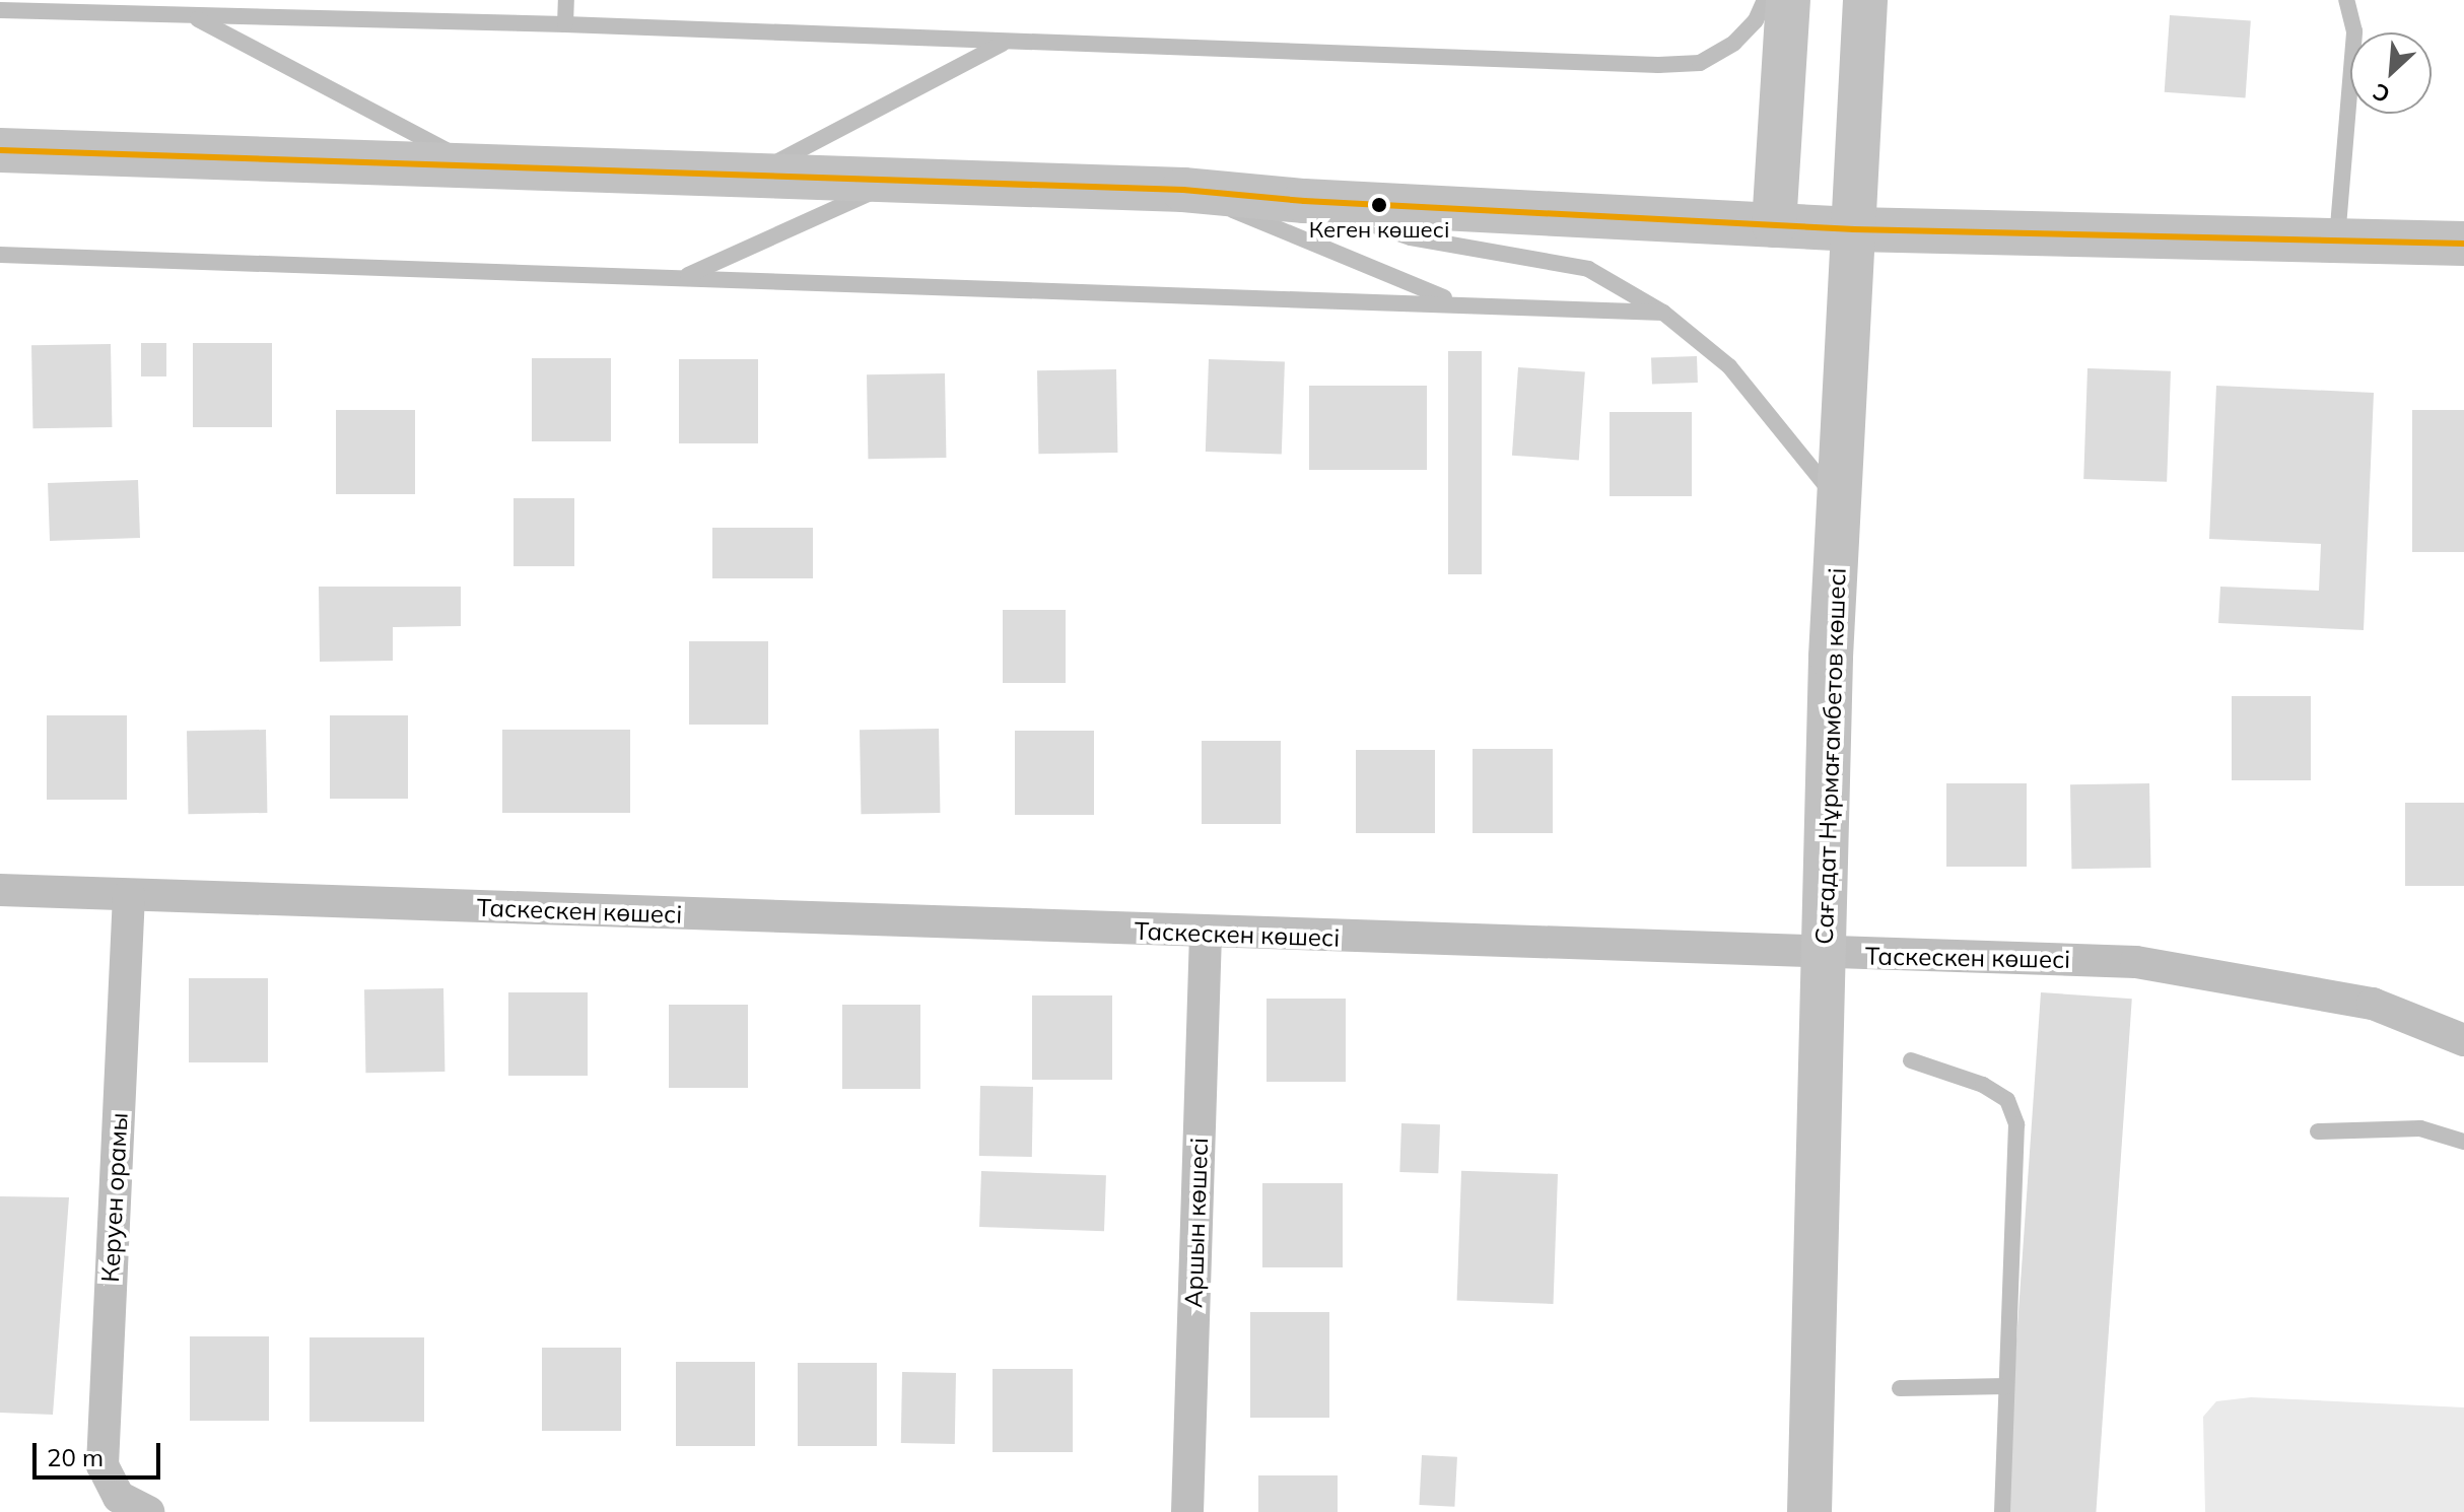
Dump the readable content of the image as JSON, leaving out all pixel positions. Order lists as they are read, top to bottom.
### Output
{
  "streets": {
    "street": [
      "Сағадат Нұрмағамбетов көшесі",
      "Таскескен көшесі",
      "Керуен орамы",
      "Аршын көшесі"
    ]
  },
  "crossings": [
    ["Сағадат Нұрмағамбетов көшесі", "Таскескен көшесі"],
    ["Таскескен көшесі", "Керуен орамы"],
    ["Таскескен көшесі", "Аршын көшесі"]
  ],
  "places": ["Кеген көшесі"],
  "scale_bar": "20 m",
  "north": "bottom left"
}
